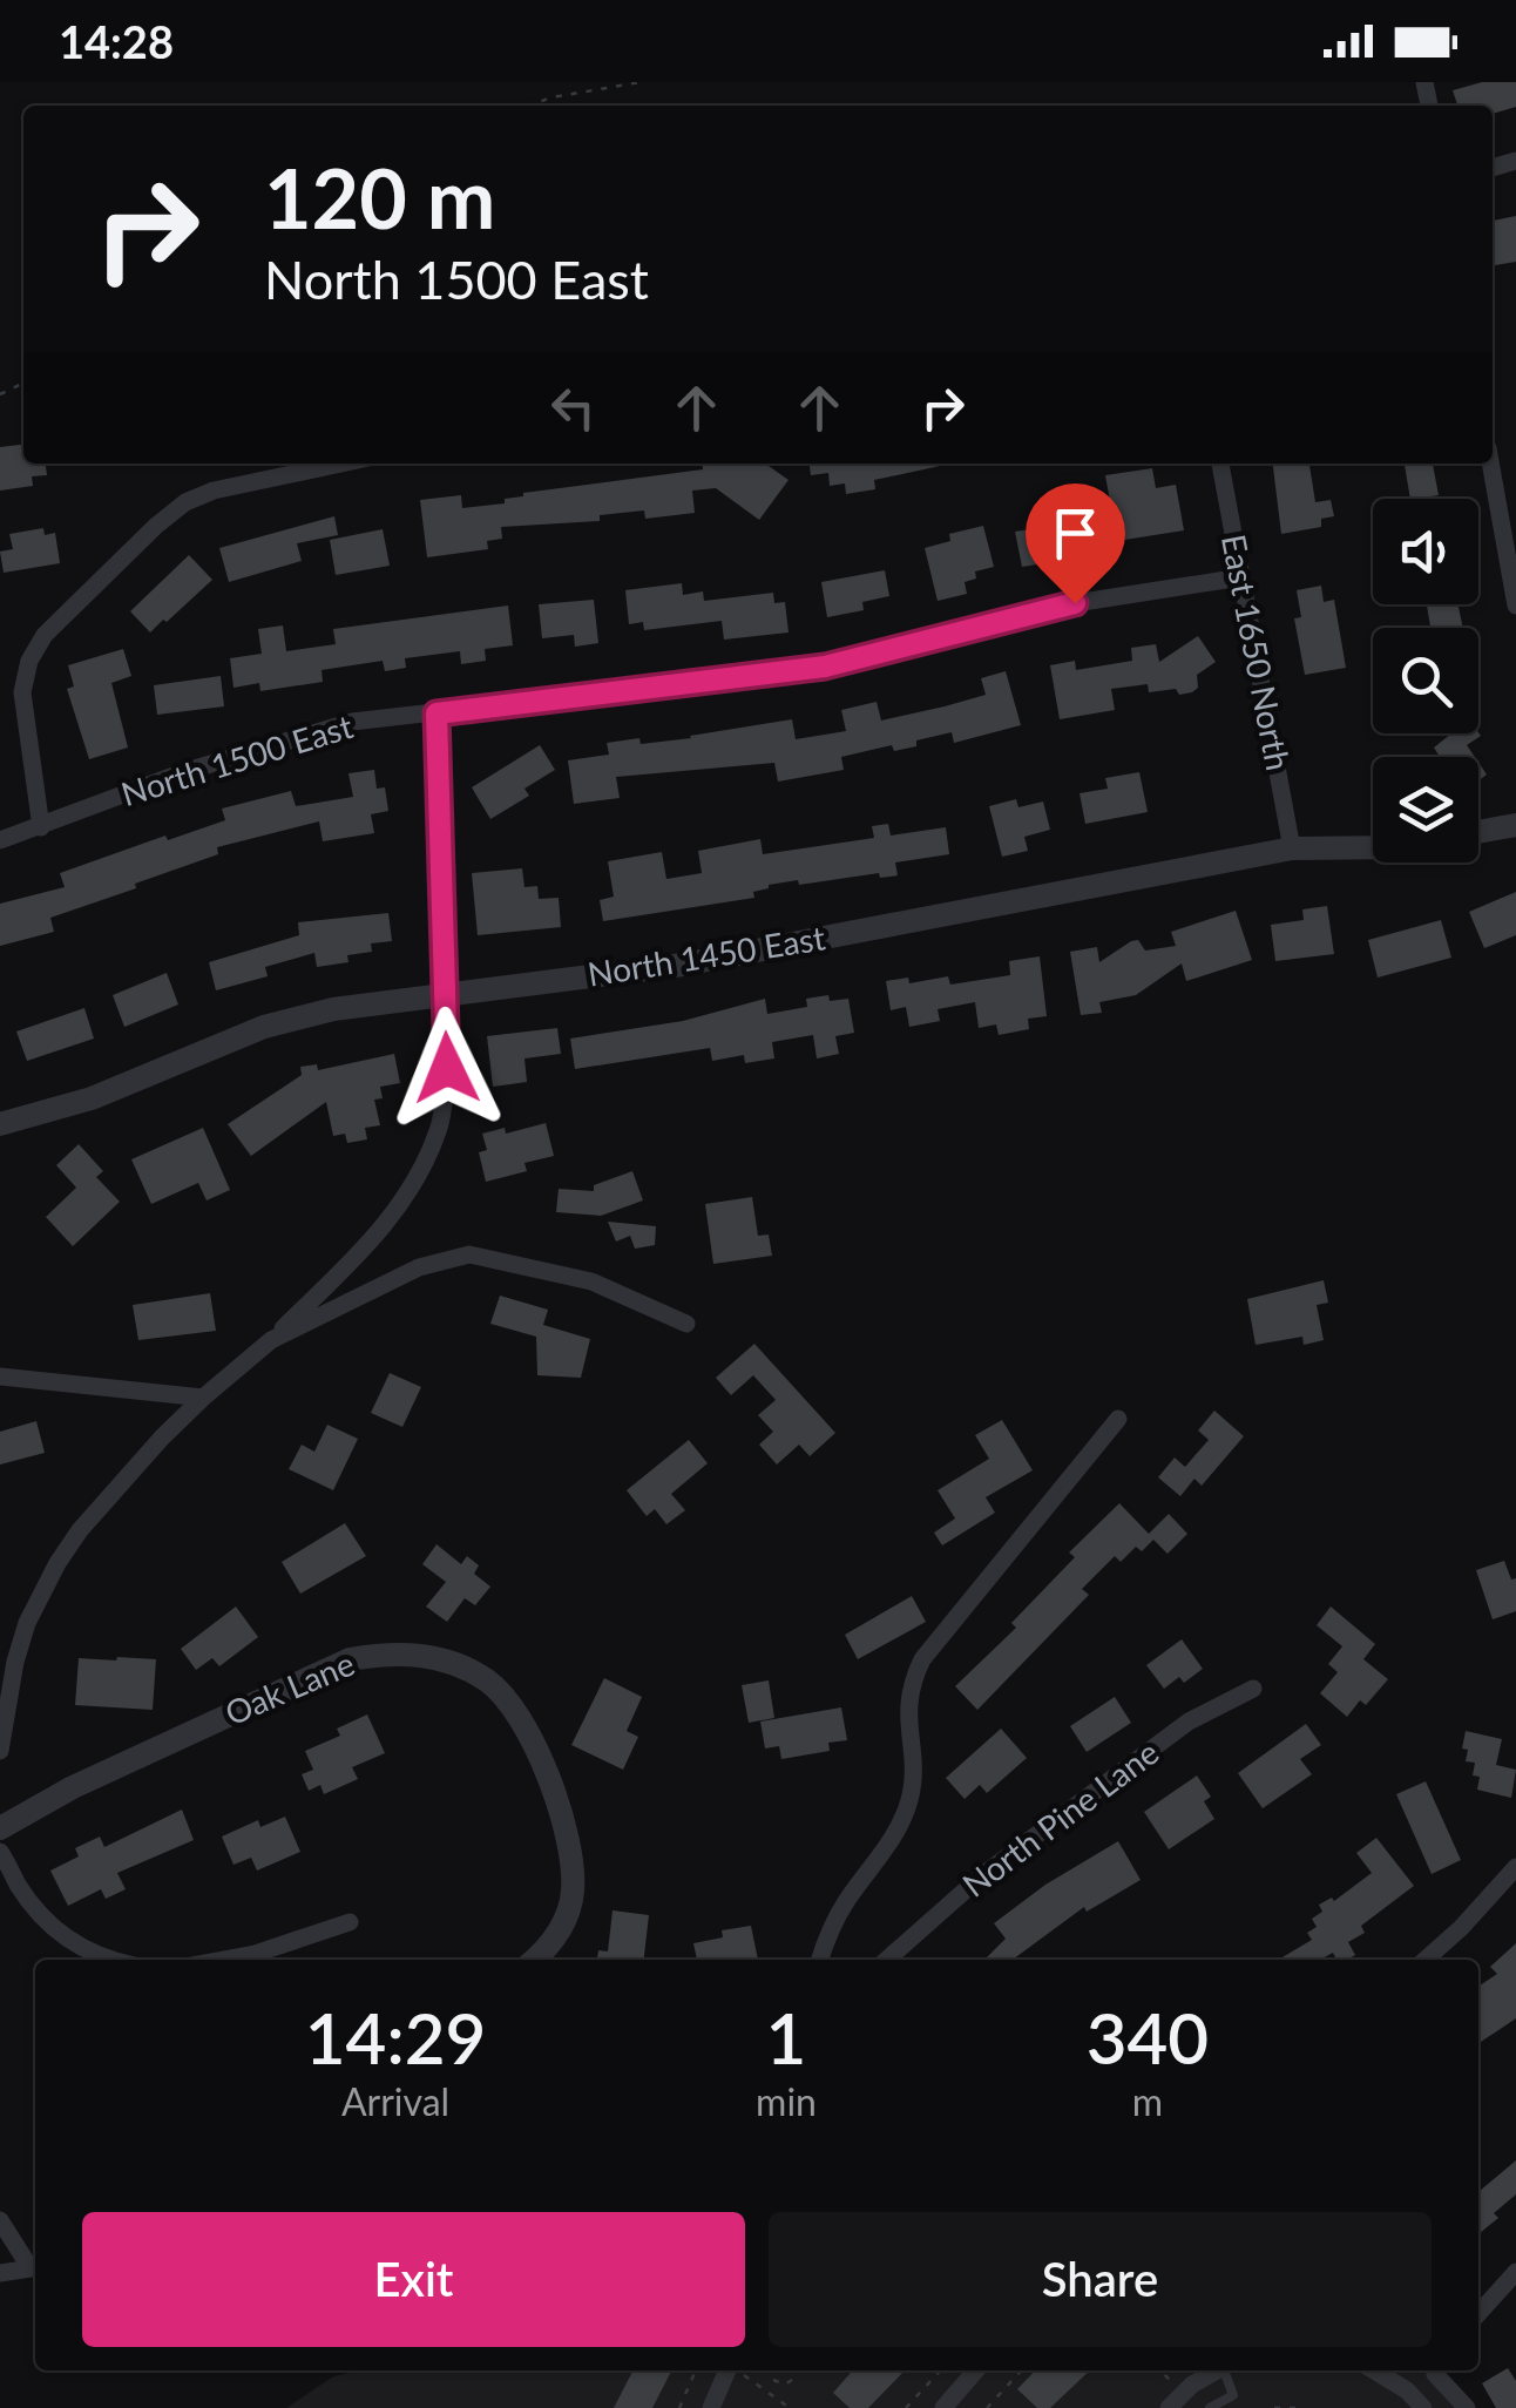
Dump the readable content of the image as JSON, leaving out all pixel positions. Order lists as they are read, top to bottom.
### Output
{
  "streets": {
    "street": [
      "East 1650 North",
      "North 1500 East",
      "North 1450 East",
      "Oak Lane",
      "North Pine Lane"
    ]
  },
  "crossings": [
    ["East 1650 North", "North 1500 East"],
    ["East 1650 North", "North 1450 East"]
  ],
  "page": {
    "status": "14:28",
    "turn": ["120 m", "North 1500 East"],
    "eta": [
      "14:29",
      "Arrival",
      "1",
      "min",
      "340",
      "m"
    ],
    "buttons": ["Exit", "Share"]
  }
}
